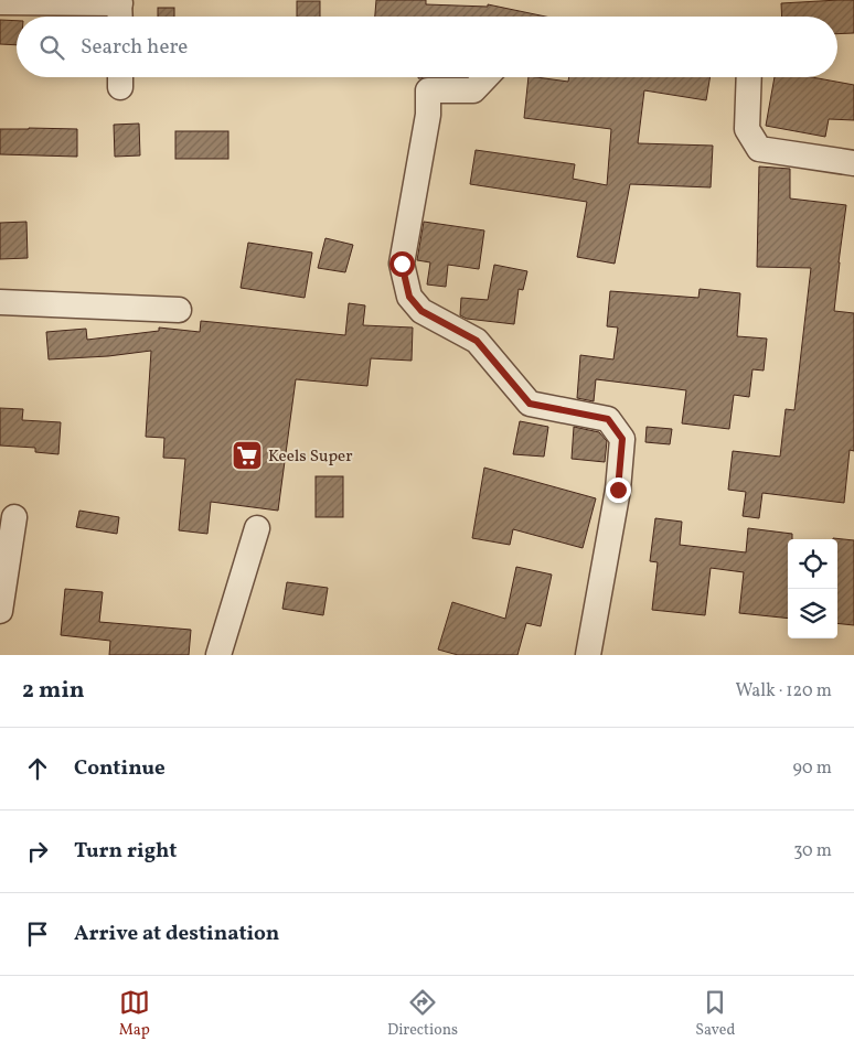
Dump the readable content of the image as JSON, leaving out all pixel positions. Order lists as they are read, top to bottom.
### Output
{
  "places": {
    "supermarket": ["Keels Super"]
  },
  "page": {
    "search": "Search here",
    "heading": ["2 min", "Walk · 120 m"],
    "list": [
      ["Continue", "90 m"],
      ["Turn right", "30 m"],
      "Arrive at destination"
    ],
    "nav": ["Map", "Directions", "Saved"]
  }
}
